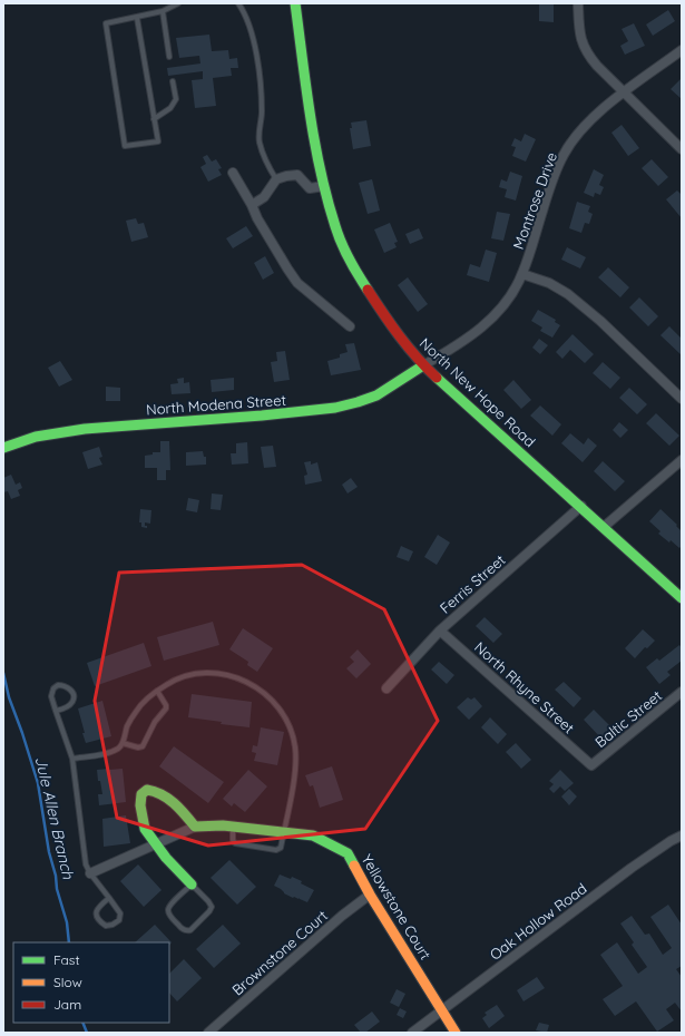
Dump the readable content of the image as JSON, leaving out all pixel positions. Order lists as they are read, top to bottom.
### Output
{
  "streets": {
    "street": [
      "Montrose Drive",
      "North New Hope Road",
      "North Modena Street",
      "Ferris Street",
      "North Rhyne Street",
      "Baltic Street",
      "Yellowstone Court",
      "Oak Hollow Road",
      "Brownstone Court"
    ]
  },
  "crossings": [
    ["Montrose Drive", "North New Hope Road"],
    ["Montrose Drive", "North Modena Street"],
    ["North New Hope Road", "North Modena Street"],
    ["North New Hope Road", "Ferris Street"],
    ["Ferris Street", "North Rhyne Street"],
    ["North Rhyne Street", "Baltic Street"],
    ["Yellowstone Court", "Oak Hollow Road"],
    ["Yellowstone Court", "Brownstone Court"]
  ],
  "water": ["Jule Allen Branch"],
  "legend": ["Fast", "Slow", "Jam"]
}
